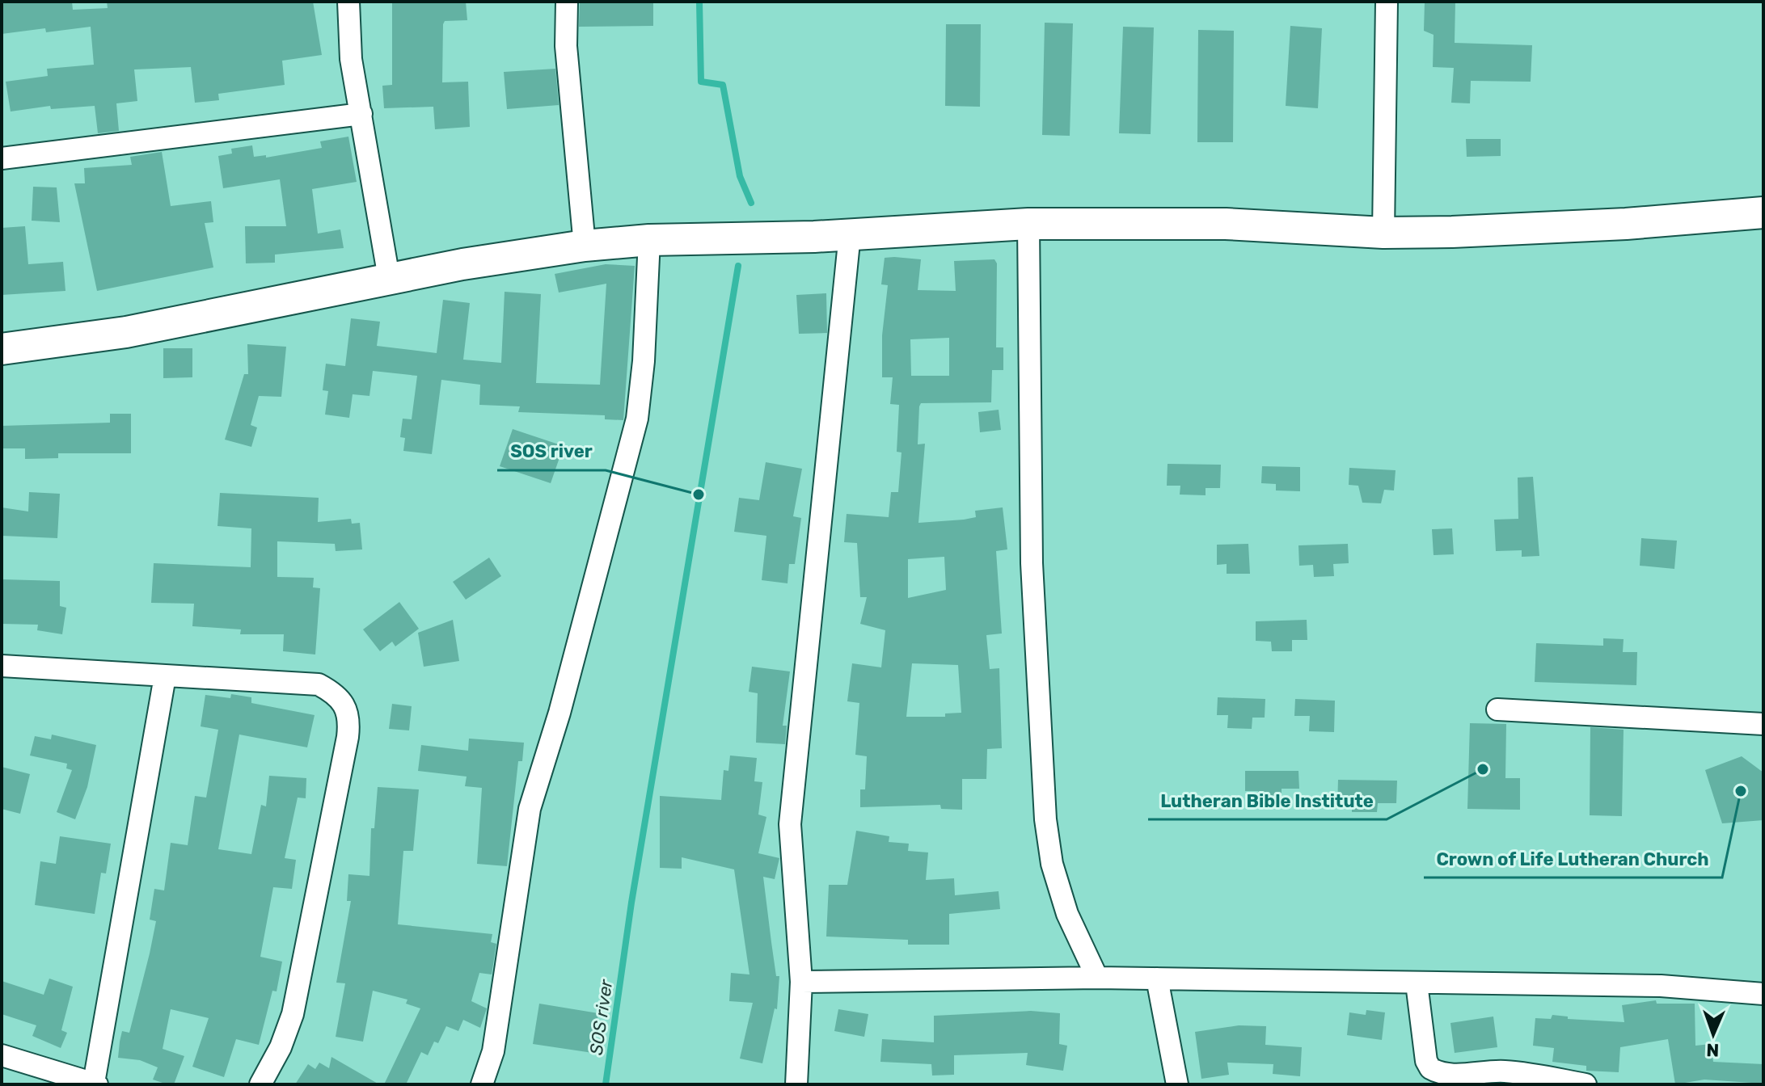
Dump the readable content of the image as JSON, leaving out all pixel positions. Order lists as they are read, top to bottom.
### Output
{
  "water": ["SOS river"],
  "places": ["SOS river", "Lutheran Bible Institute", "Crown of Life Lutheran Church"],
  "north": "bottom"
}
